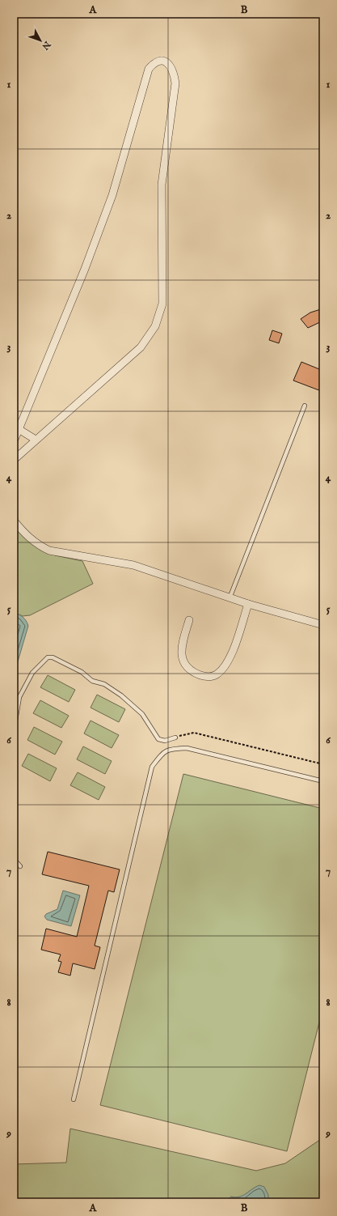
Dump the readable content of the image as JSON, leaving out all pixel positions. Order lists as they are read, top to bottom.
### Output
{
  "north": "bottom right",
  "grid": {
    "columns": ["A", "B"],
    "rows": [
      "1",
      "2",
      "3",
      "4",
      "5",
      "6",
      "7",
      "8",
      "9"
    ]
  }
}
